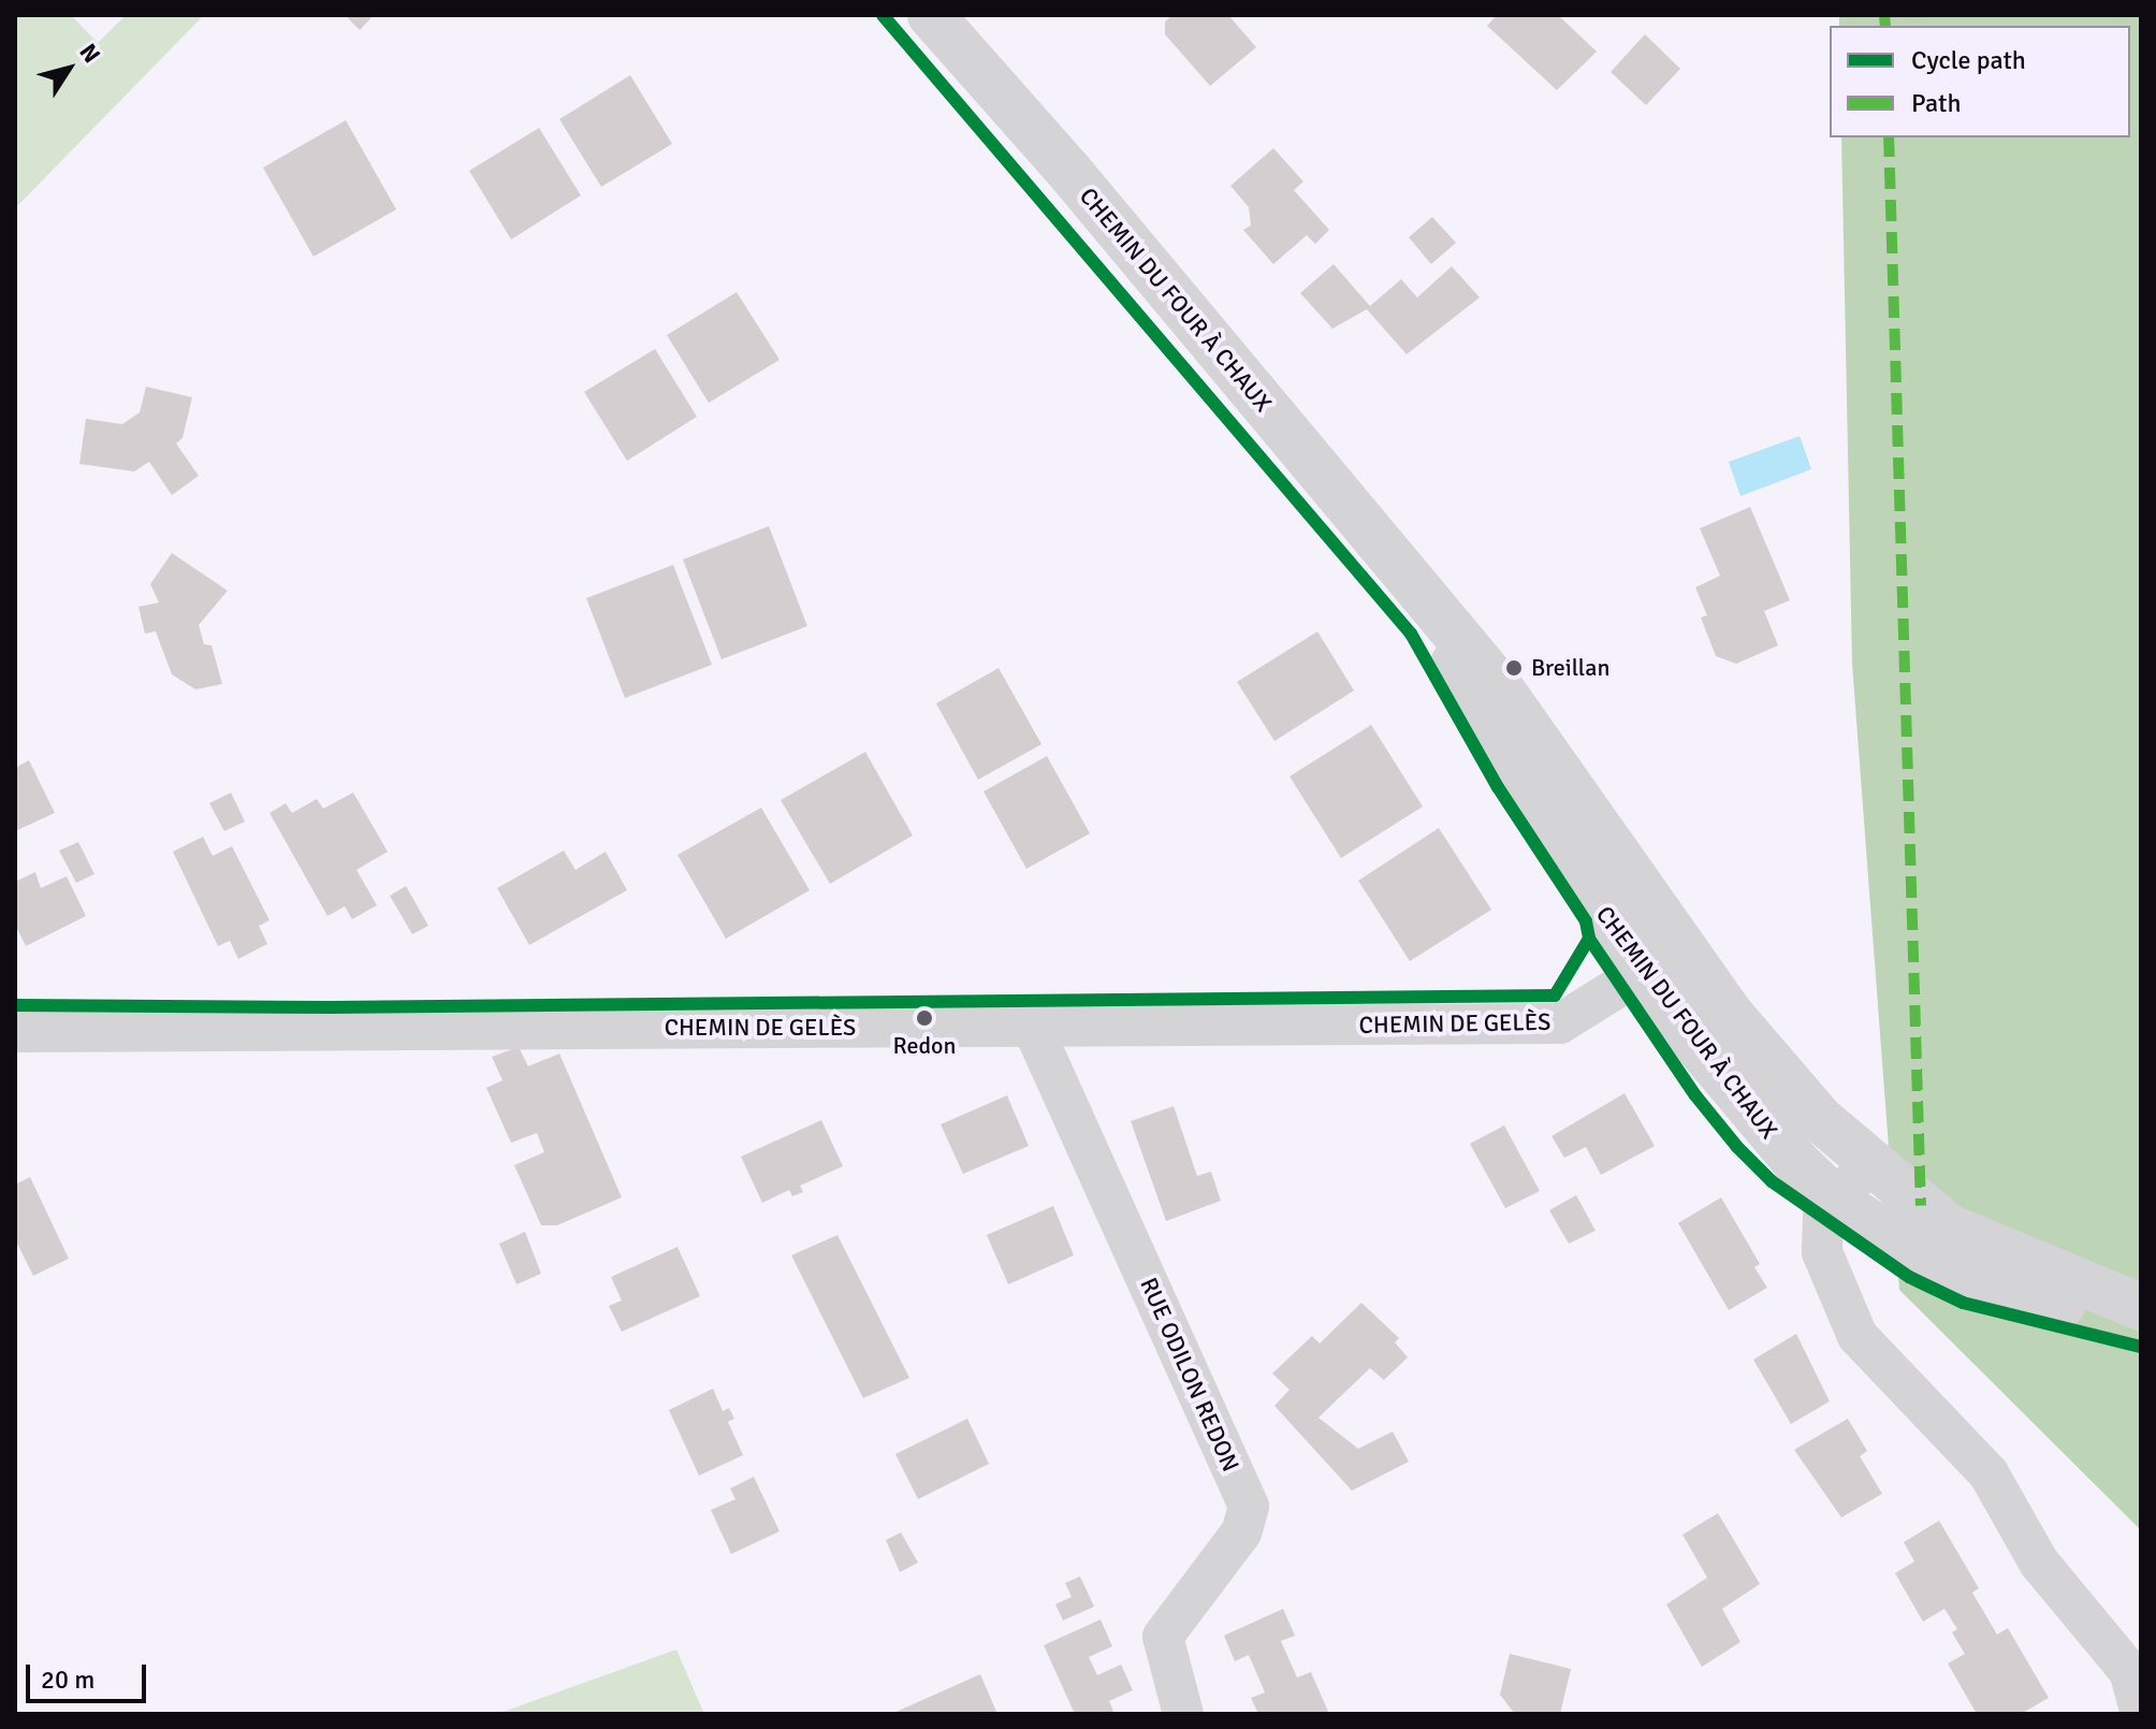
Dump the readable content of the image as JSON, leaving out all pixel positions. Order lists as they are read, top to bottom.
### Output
{
  "streets": {
    "street": ["CHEMIN DU FOUR À CHAUX", "CHEMIN DE GELÈS", "RUE ODILON REDON"]
  },
  "crossings": [
    ["CHEMIN DU FOUR À CHAUX", "CHEMIN DE GELÈS"],
    ["CHEMIN DE GELÈS", "RUE ODILON REDON"]
  ],
  "places": ["Breillan", "Redon"],
  "legend": ["Cycle path", "Path"],
  "scale_bar": "20 m",
  "north": "top right"
}
